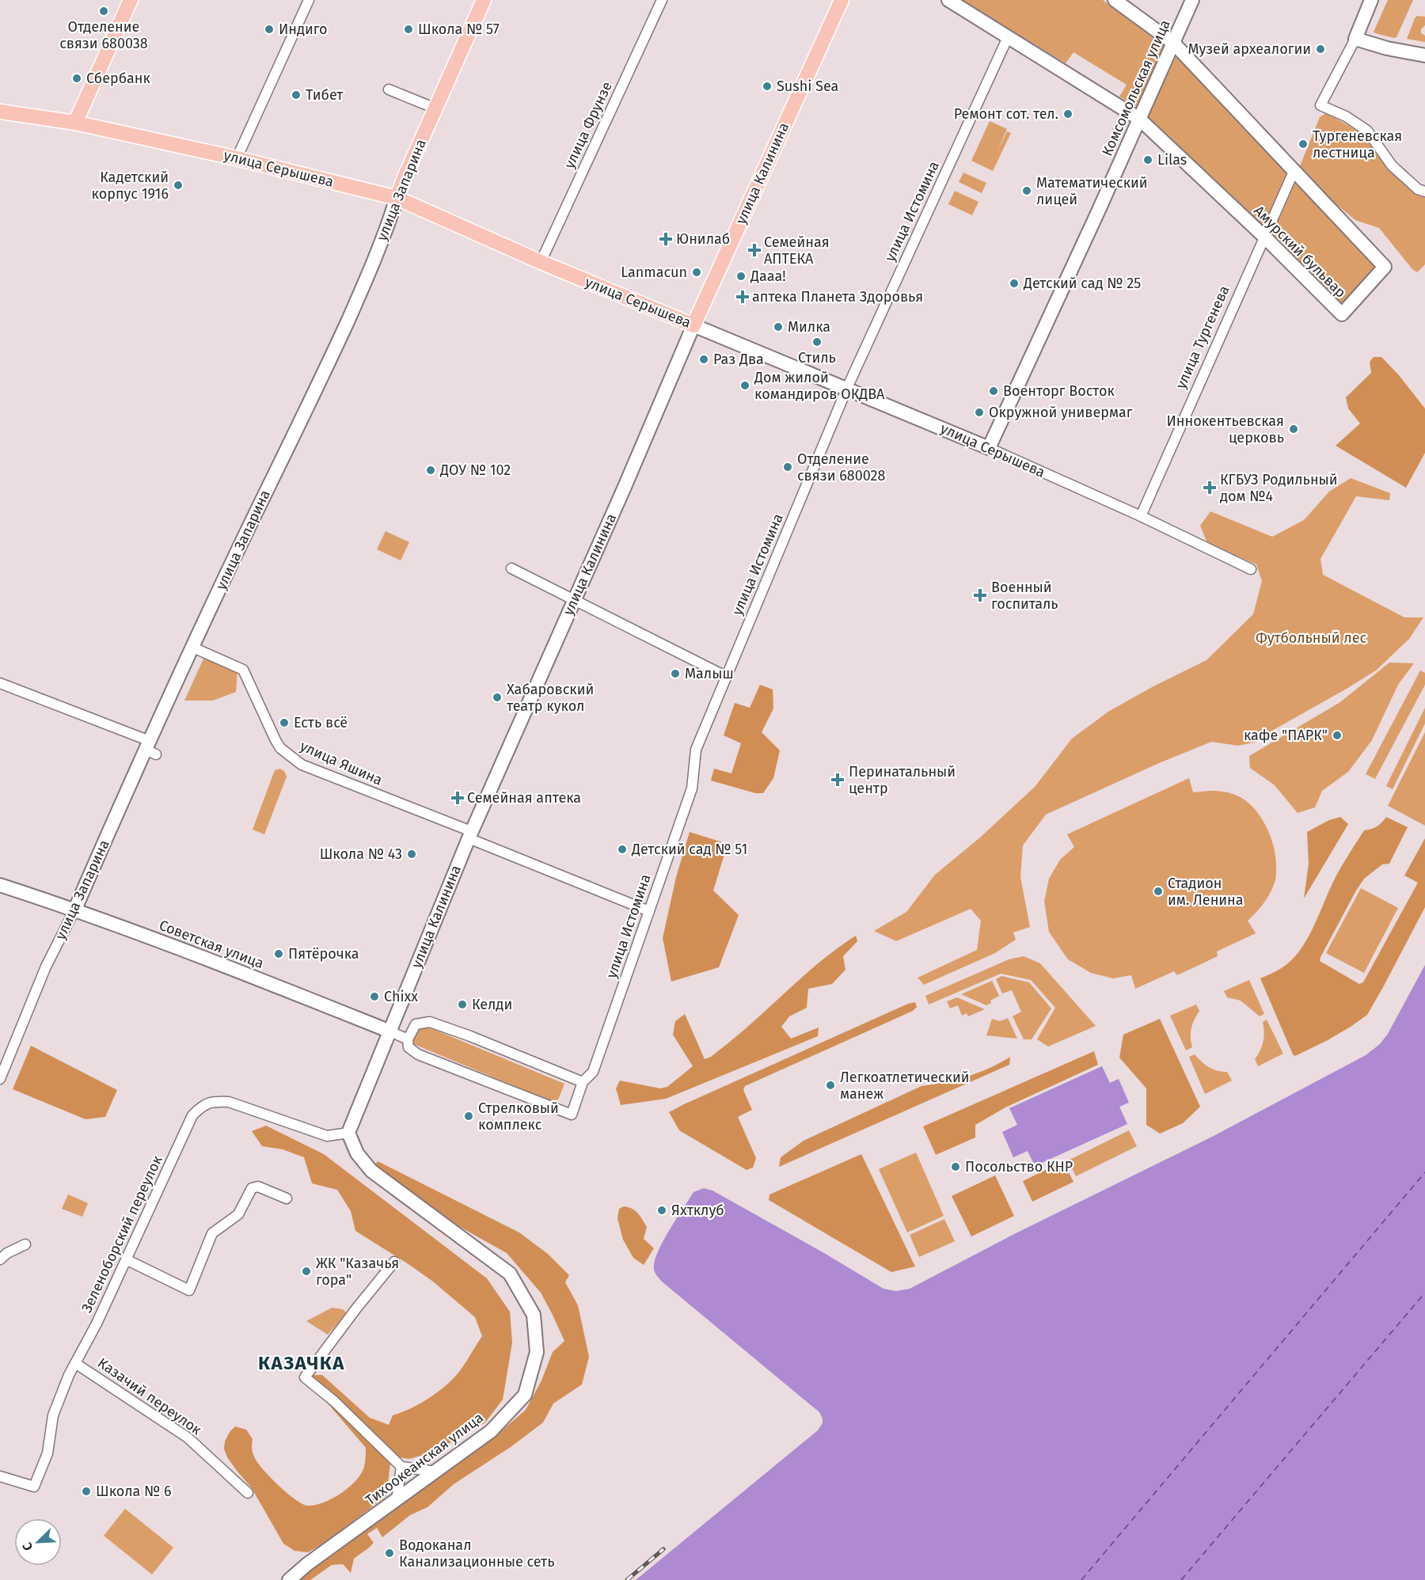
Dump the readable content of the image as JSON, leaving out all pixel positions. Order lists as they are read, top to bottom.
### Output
{
  "streets": {
    "main road": ["улица Серышева", "улица Калинина", "улица Запарина"],
    "street": [
      "Комсомольская улица",
      "улица Фрунзе",
      "улица Истомина",
      "Амурский бульвар",
      "улица Тургенева",
      "улица Яшина",
      "Советская улица",
      "Зеленоборский переулок",
      "Казачий переулок",
      "Тихоокеанская улица"
    ]
  },
  "crossings": [
    ["Комсомольская улица", "улица Серышева"],
    ["Комсомольская улица", "Амурский бульвар"],
    ["улица Фрунзе", "улица Серышева"],
    ["улица Серышева", "улица Калинина"],
    ["улица Серышева", "улица Запарина"],
    ["улица Серышева", "улица Истомина"],
    ["улица Серышева", "улица Тургенева"],
    ["улица Калинина", "улица Яшина"],
    ["улица Калинина", "Советская улица"],
    ["улица Калинина", "Зеленоборский переулок"],
    ["улица Калинина", "Тихоокеанская улица"],
    ["улица Запарина", "улица Яшина"],
    ["улица Запарина", "Советская улица"],
    ["улица Истомина", "Амурский бульвар"],
    ["улица Истомина", "улица Яшина"],
    ["улица Истомина", "Советская улица"],
    ["Амурский бульвар", "улица Тургенева"],
    ["Зеленоборский переулок", "Казачий переулок"],
    ["Зеленоборский переулок", "Тихоокеанская улица"]
  ],
  "districts": ["КАЗАЧКА"],
  "parks": ["Футбольный лес"],
  "places": {
    "other": [
      "Отделение связи 680038",
      "Индиго",
      "Школа № 57",
      "Музей археалогии",
      "Сбербанк",
      "Sushi Sea",
      "Тибет",
      "Ремонт сот. тел.",
      "Тургеневская лестница",
      "Lilas",
      "Кадетский корпус 1916",
      "Математический лицей",
      "Lanmacun",
      "Дааа!",
      "Детский сад № 25",
      "Милка",
      "Стиль",
      "Раз Два",
      "Дом жилой командиров ОКДВА",
      "Военторг Восток",
      "Окружной универмаг",
      "Иннокентьевская церковь",
      "Отделение связи 680028",
      "ДОУ № 102",
      "Малыш",
      "Хабаровский театр кукол",
      "Есть всё",
      "кафе \"ПАРК\"",
      "Детский сад № 51",
      "Школа № 43",
      "Стадион им. Ленина",
      "Пятёрочка",
      "Chixx",
      "Келди",
      "Легкоатлетический манеж",
      "Стрелковый комплекс",
      "Посольство КНР",
      "Яхтклуб",
      "ЖК \"Казачья гора\"",
      "Школа № 6",
      "Водоканал Канализационные сеть"
    ],
    "health": [
      "Юнилаб",
      "Семейная АПТЕКА",
      "аптека Планета Здоровья",
      "КГБУЗ Родильный дом №4",
      "Военный госпиталь",
      "Перинатальный центр",
      "Семейная аптека"
    ]
  },
  "north": "bottom left"
}
